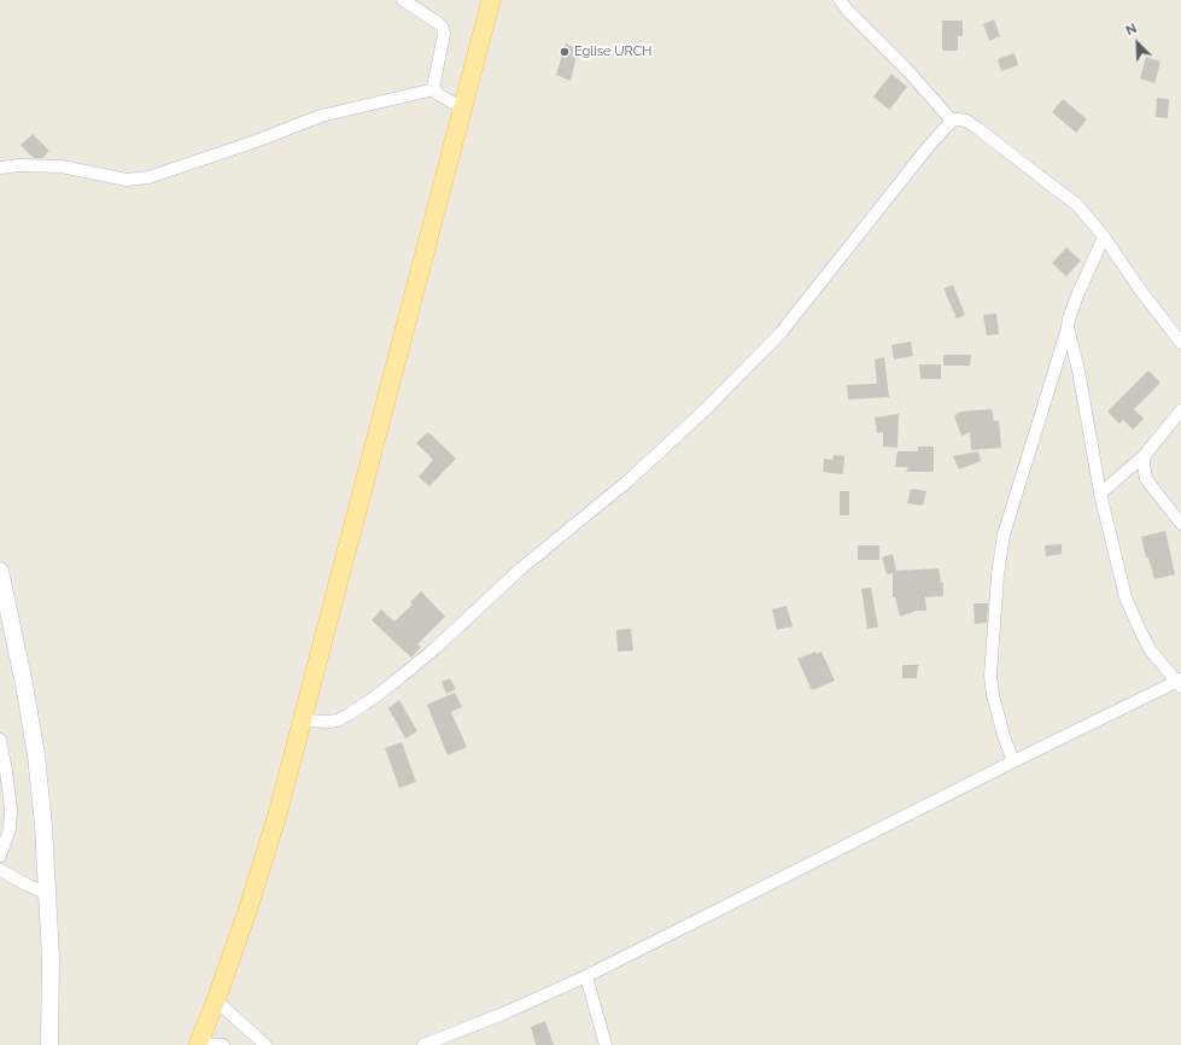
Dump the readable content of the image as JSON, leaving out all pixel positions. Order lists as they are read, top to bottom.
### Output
{
  "places": ["Eglise URCH"],
  "north": "top left"
}
